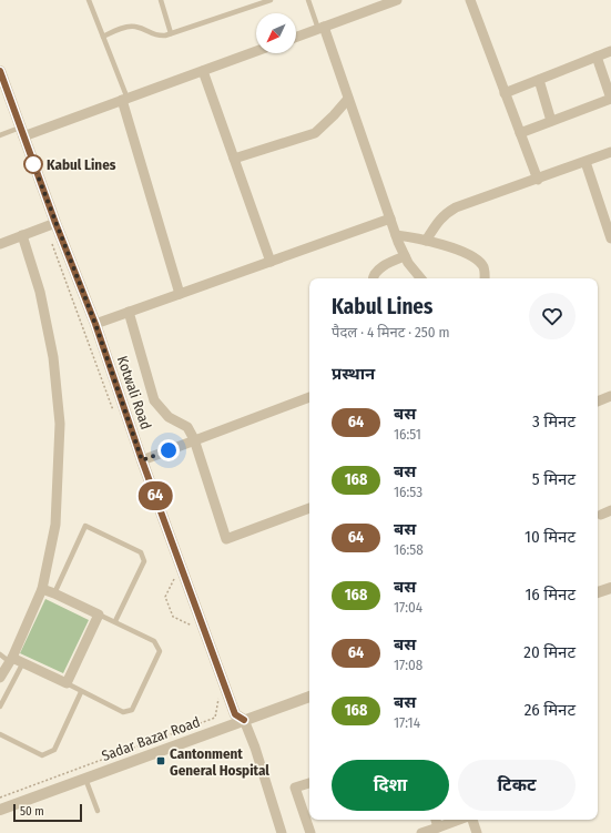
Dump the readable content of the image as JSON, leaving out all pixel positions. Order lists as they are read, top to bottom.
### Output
{
  "streets": {
    "street": ["Kotwali Road", "Sadar Bazar Road"]
  },
  "crossings": [
    ["Kotwali Road", "Sadar Bazar Road"]
  ],
  "places": {
    "other": ["Kabul Lines"],
    "transit": ["Cantonment General Hospital"]
  },
  "lines": ["bus line 64"],
  "scale_bar": "50 m",
  "north": "bottom left",
  "page": {
    "on_map": "64",
    "heading": [
      ["Kabul Lines", "पैदल · 4 मिनट · 250 m"],
      "प्रस्थान"
    ],
    "list": [
      {
        "mark": "64",
        "name": "बस",
        "note": "16:51",
        "value": "3 मिनट"
      },
      {
        "mark": "168",
        "name": "बस",
        "note": "16:53",
        "value": "5 मिनट"
      },
      {
        "mark": "64",
        "name": "बस",
        "note": "16:58",
        "value": "10 मिनट"
      },
      {
        "mark": "168",
        "name": "बस",
        "note": "17:04",
        "value": "16 मिनट"
      },
      {
        "mark": "64",
        "name": "बस",
        "note": "17:08",
        "value": "20 मिनट"
      },
      {
        "mark": "168",
        "name": "बस",
        "note": "17:14",
        "value": "26 मिनट"
      }
    ],
    "buttons": ["दिशा", "टिकट"],
    "scale": "50 m"
  }
}
